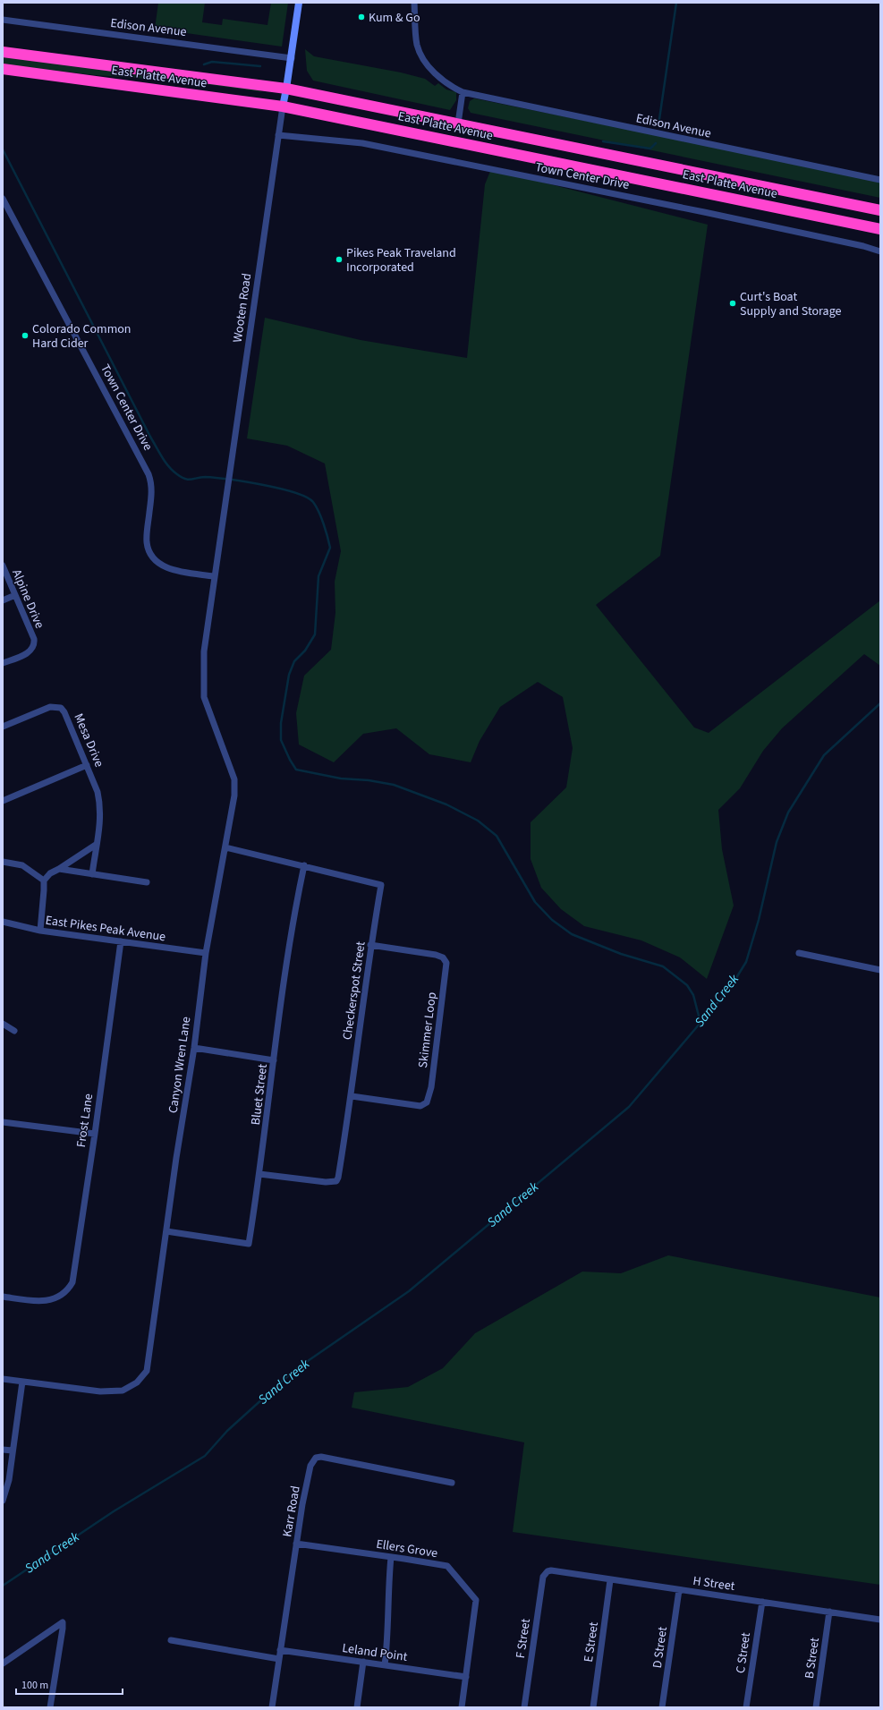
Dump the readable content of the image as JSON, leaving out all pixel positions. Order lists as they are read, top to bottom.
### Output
{
  "streets": {
    "highway": ["East Platte Avenue"],
    "street": [
      "Edison Avenue",
      "Town Center Drive",
      "Wooten Road",
      "Alpine Drive",
      "Mesa Drive",
      "East Pikes Peak Avenue",
      "Checkerspot Street",
      "Skimmer Loop",
      "Canyon Wren Lane",
      "Bluet Street",
      "Frost Lane",
      "Karr Road",
      "Ellers Grove",
      "H Street",
      "F Street",
      "E Street",
      "D Street",
      "Leland Point",
      "C Street",
      "B Street"
    ]
  },
  "crossings": [
    ["Edison Avenue", "Wooten Road"],
    ["East Platte Avenue", "Wooten Road"],
    ["Town Center Drive", "Wooten Road"],
    ["Wooten Road", "Canyon Wren Lane"],
    ["East Pikes Peak Avenue", "Canyon Wren Lane"],
    ["East Pikes Peak Avenue", "Frost Lane"],
    ["Checkerspot Street", "Skimmer Loop"],
    ["Checkerspot Street", "Canyon Wren Lane"],
    ["Checkerspot Street", "Bluet Street"],
    ["Canyon Wren Lane", "Bluet Street"],
    ["Karr Road", "Ellers Grove"],
    ["Karr Road", "Leland Point"],
    ["Ellers Grove", "Leland Point"],
    ["H Street", "F Street"],
    ["H Street", "E Street"],
    ["H Street", "D Street"],
    ["H Street", "C Street"],
    ["H Street", "B Street"]
  ],
  "water": ["Sand Creek"],
  "places": [
    "Kum & Go",
    "Pikes Peak Traveland Incorporated",
    "Curt's Boat Supply and Storage",
    "Colorado Common Hard Cider"
  ],
  "scale_bar": "100 m"
}
